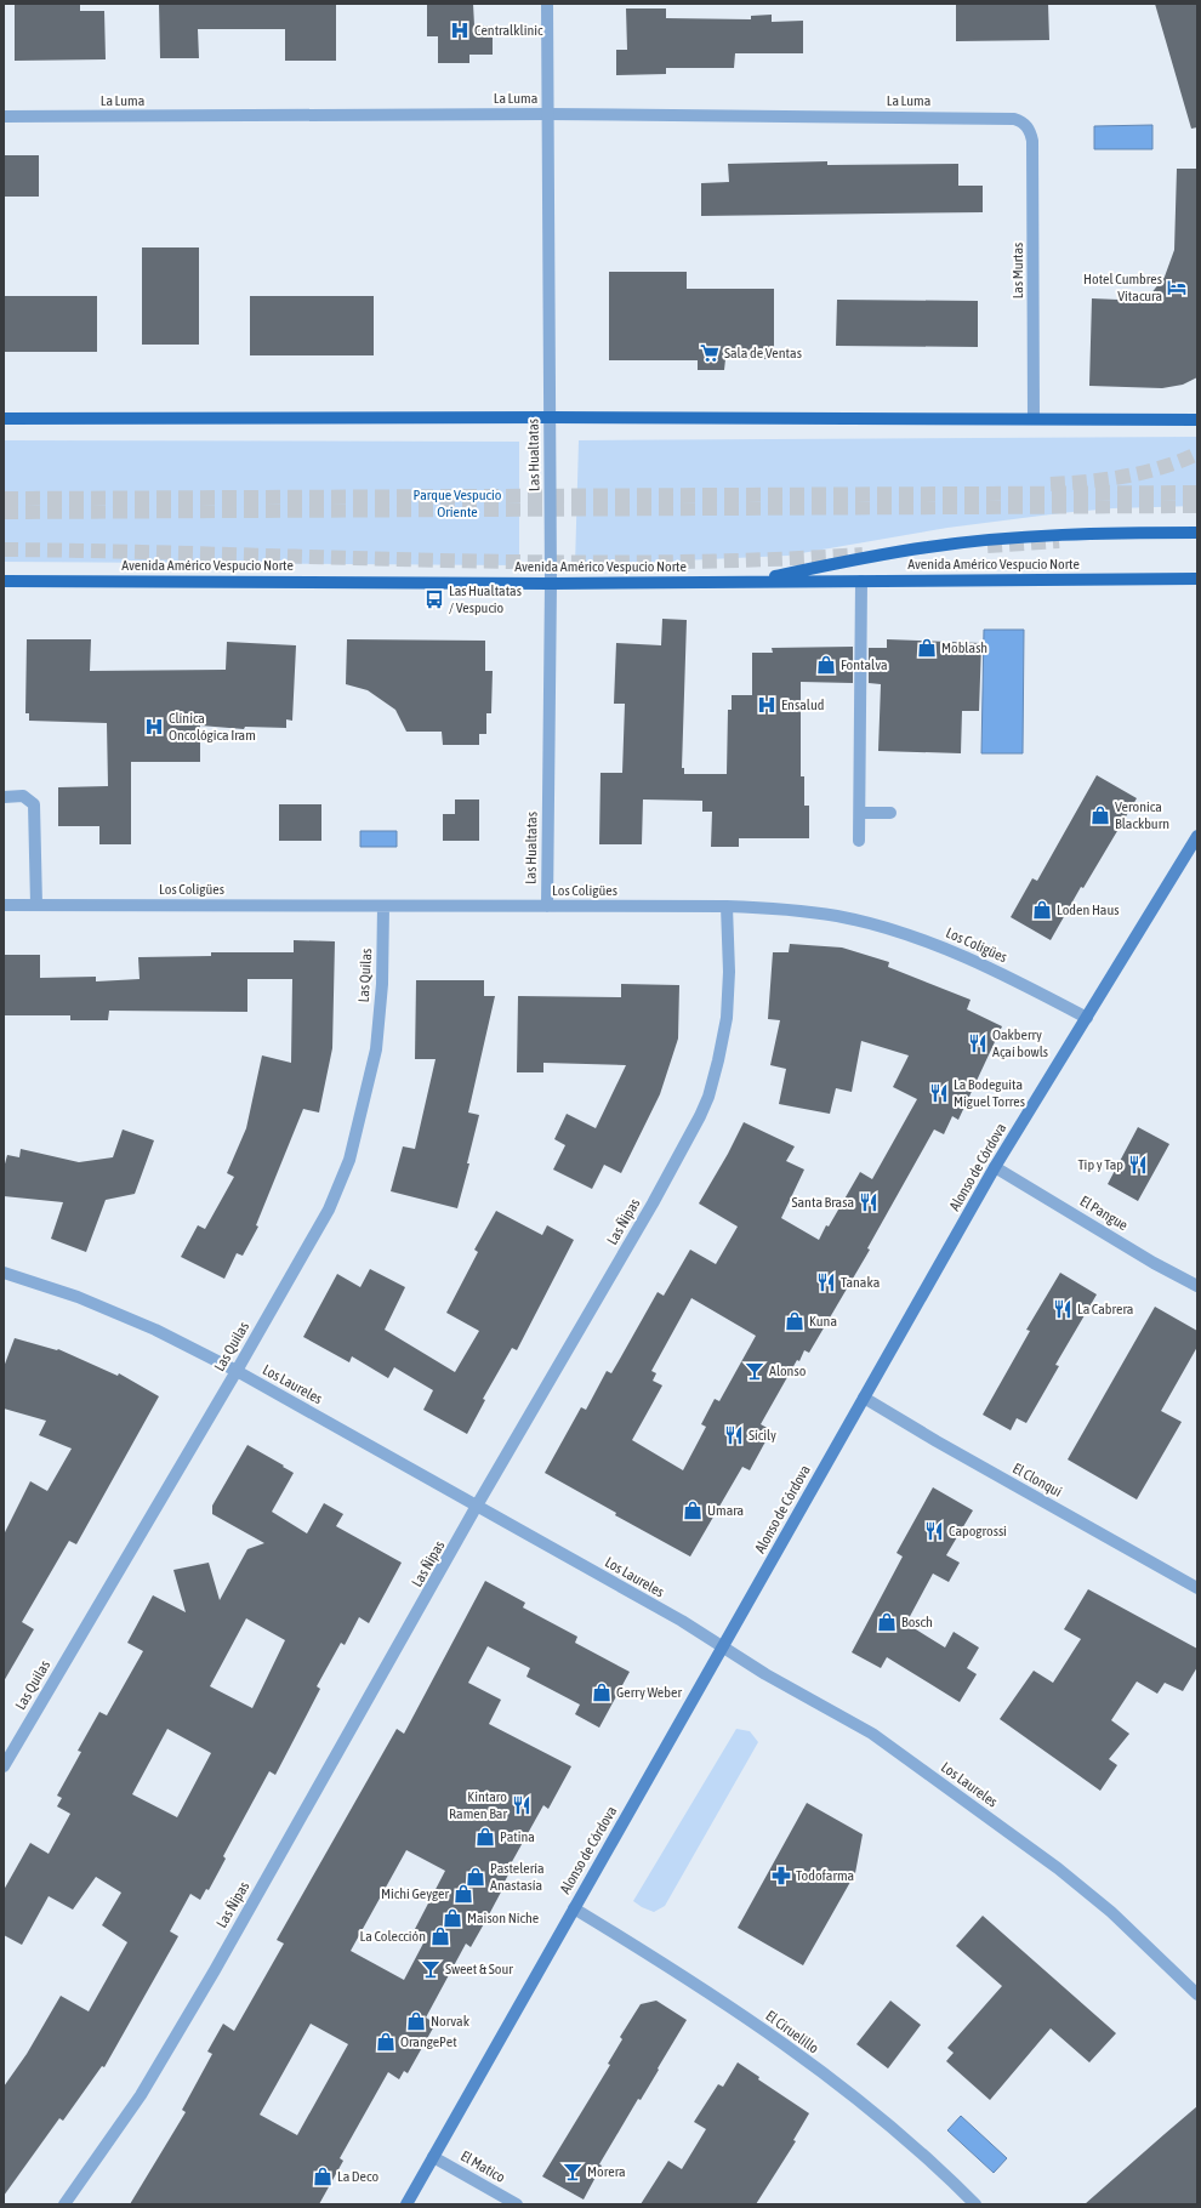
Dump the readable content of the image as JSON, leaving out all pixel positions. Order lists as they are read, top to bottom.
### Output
{
  "streets": {
    "main road": ["Avenida Américo Vespucio Norte", "Alonso de Córdova"],
    "street": [
      "La Luma",
      "Las Murtas",
      "Las Hualtatas",
      "Los Coligües",
      "Las Quilas",
      "El Pangue",
      "Las Ñipas",
      "Los Laureles",
      "El Clonqui",
      "El Ciruelillo",
      "El Matico"
    ]
  },
  "crossings": [
    ["La Luma", "Las Murtas"],
    ["La Luma", "Las Hualtatas"],
    ["Las Hualtatas", "Avenida Américo Vespucio Norte"],
    ["Las Hualtatas", "Los Coligües"],
    ["Los Coligües", "Las Quilas"],
    ["Los Coligües", "Alonso de Córdova"],
    ["Los Coligües", "Las Ñipas"],
    ["Las Quilas", "Los Laureles"],
    ["Alonso de Córdova", "El Pangue"],
    ["Alonso de Córdova", "Los Laureles"],
    ["Alonso de Córdova", "El Clonqui"],
    ["Alonso de Córdova", "El Ciruelillo"],
    ["Alonso de Córdova", "El Matico"],
    ["Las Ñipas", "Los Laureles"]
  ],
  "parks": ["Parque Vespucio Oriente"],
  "places": {
    "hospital": ["Centralklinic", "Ensalud", "Clínica Oncológica Iram"],
    "hotel": ["Hotel Cumbres Vitacura"],
    "supermarket": ["Sala de Ventas"],
    "bus stop": ["Las Hualtatas / Vespucio"],
    "shop": [
      "Moblash",
      "Fontalva",
      "Veronica Blackburn",
      "Loden Haus",
      "Kuna",
      "Umara",
      "Bosch",
      "Gerry Weber",
      "Patina",
      "Pastelería Anastasía",
      "Michi Geyger",
      "Maison Niche",
      "La Colección",
      "Norvak",
      "OrangePet",
      "La Deco"
    ],
    "restaurant": [
      "Oakberry Açaí bowls",
      "La Bodeguita Miguel Torres",
      "Tip y Tap",
      "Santa Brasa",
      "Tanaka",
      "La Cabrera",
      "Sicily",
      "Capogrossi",
      "Kintaro Ramen Bar"
    ],
    "bar": ["Alonso", "Sweet & Sour", "Morera"],
    "pharmacy": ["Todofarma"]
  }
}
